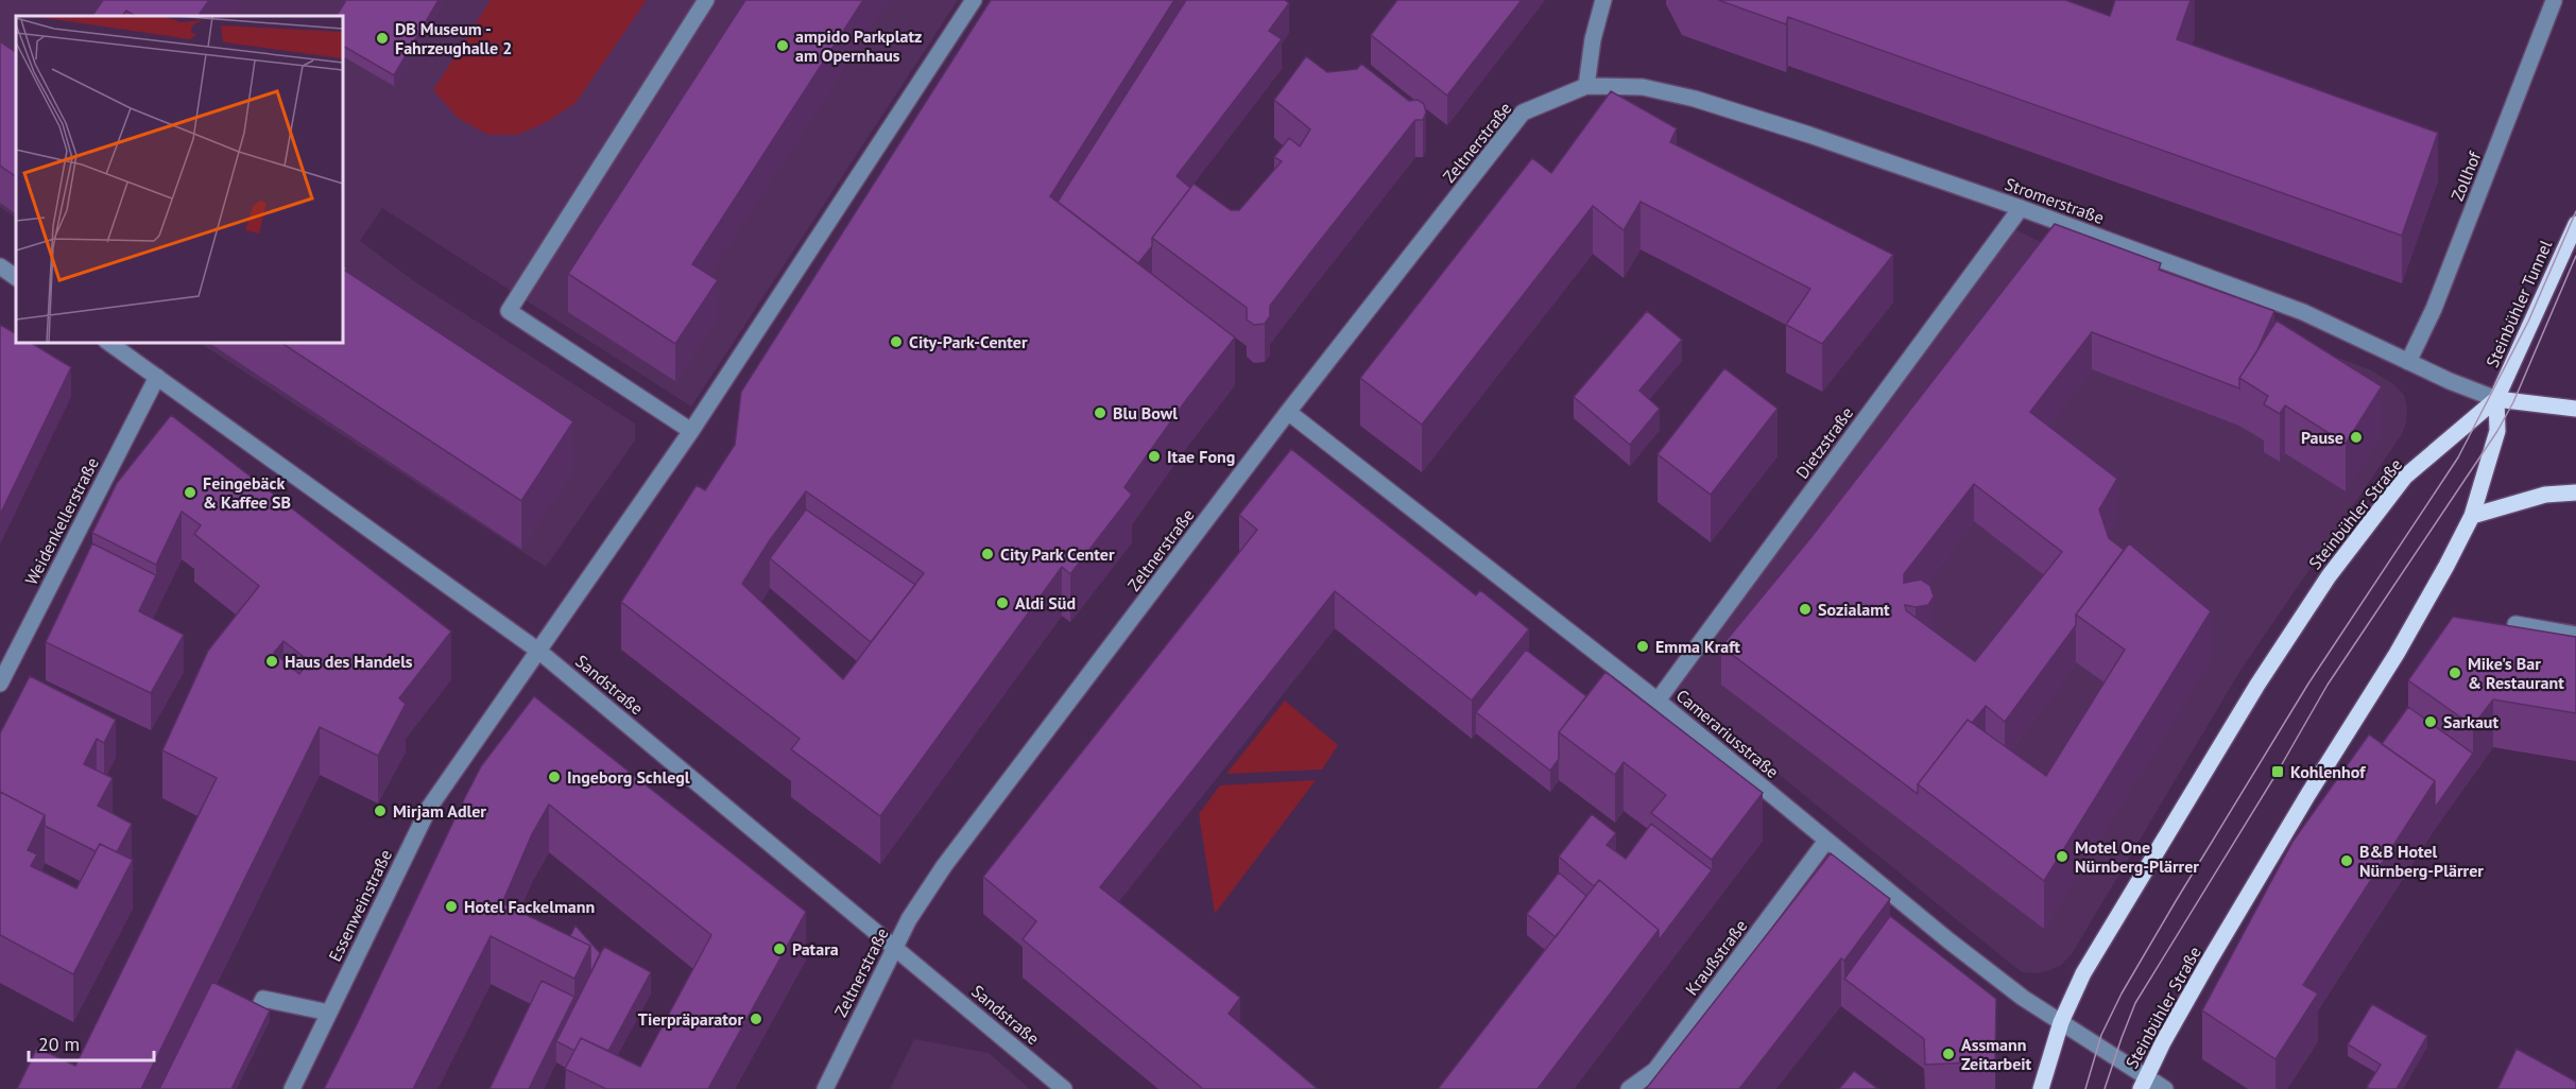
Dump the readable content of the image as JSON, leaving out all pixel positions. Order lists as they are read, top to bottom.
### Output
{
  "streets": {
    "main road": ["Steinbühler Tunnel", "Steinbühler Straße"],
    "street": [
      "Zeltnerstraße",
      "Zollhof",
      "Stromerstraße",
      "Dietzstraße",
      "Weidenkellerstraße",
      "Sandstraße",
      "Camerariusstraße",
      "Essenweinstraße",
      "Kraußstraße"
    ]
  },
  "crossings": [
    ["Zeltnerstraße", "Stromerstraße"],
    ["Zeltnerstraße", "Sandstraße"],
    ["Zeltnerstraße", "Camerariusstraße"],
    ["Zollhof", "Stromerstraße"],
    ["Stromerstraße", "Steinbühler Tunnel"],
    ["Stromerstraße", "Dietzstraße"],
    ["Stromerstraße", "Steinbühler Straße"],
    ["Steinbühler Tunnel", "Steinbühler Straße"],
    ["Dietzstraße", "Camerariusstraße"],
    ["Steinbühler Straße", "Camerariusstraße"],
    ["Weidenkellerstraße", "Sandstraße"],
    ["Sandstraße", "Essenweinstraße"],
    ["Camerariusstraße", "Kraußstraße"]
  ],
  "places": {
    "other": [
      "DB Museum - Fahrzeughalle 2",
      "ampido Parkplatz am Opernhaus",
      "City-Park-Center",
      "Blu Bowl",
      "Pause",
      "Itae Fong",
      "Feingebäck & Kaffee SB",
      "City Park Center",
      "Aldi Süd",
      "Sozialamt",
      "Emma Kraft",
      "Haus des Handels",
      "Mike's Bar & Restaurant",
      "Sarkaut",
      "Ingeborg Schlegl",
      "Mirjam Adler",
      "Motel One Nürnberg-Plärrer",
      "B&B Hotel Nürnberg-Plärrer",
      "Hotel Fackelmann",
      "Patara",
      "Tierpräparator",
      "Assmann Zeitarbeit"
    ],
    "transit": ["Kohlenhof"]
  },
  "scale_bar": "20 m"
}
